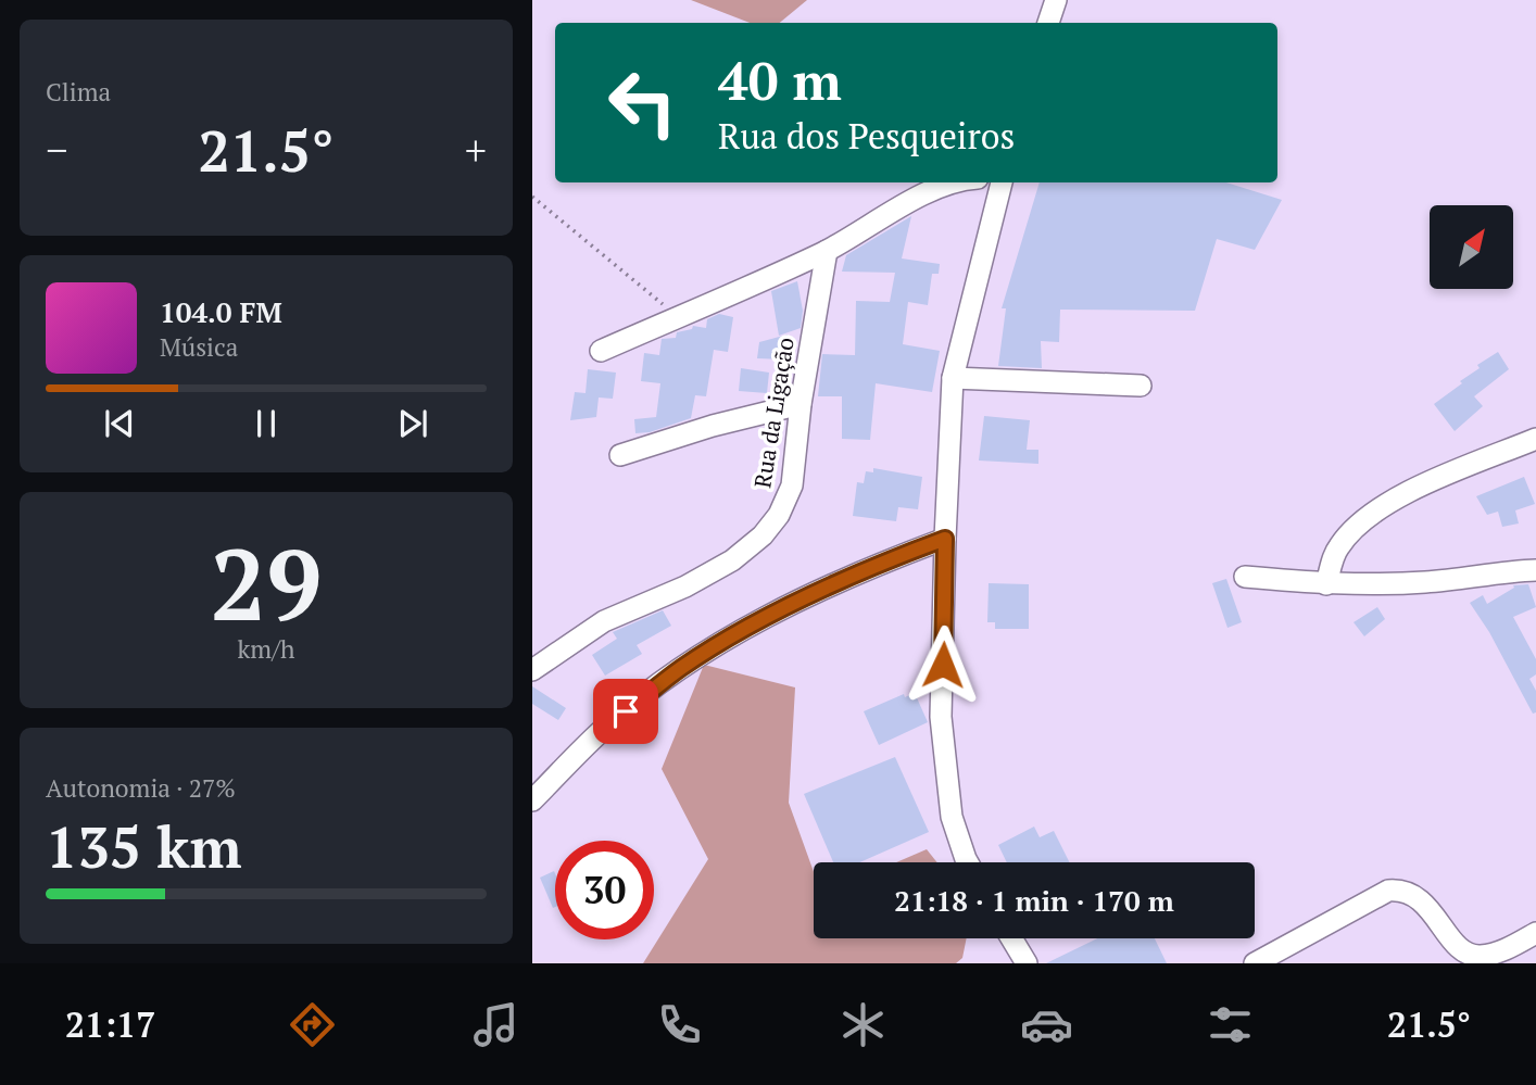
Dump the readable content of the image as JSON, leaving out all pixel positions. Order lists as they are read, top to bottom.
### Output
{
  "streets": {
    "street": ["Rua da Ligação"]
  },
  "north": "top right",
  "page": {
    "tile": [
      "Clima",
      ["29", "km/h"],
      ["Autonomia · 27%", "135 km"]
    ],
    "turn": ["40 m", "Rua dos Pesqueiros"],
    "heat": ["−", "21.5°", "+"],
    "song": ["104.0 FM", "Música"],
    "limit": "30",
    "trip": "21:18 · 1 min · 170 m",
    "tabs": ["21:17", "21.5°"]
  }
}
